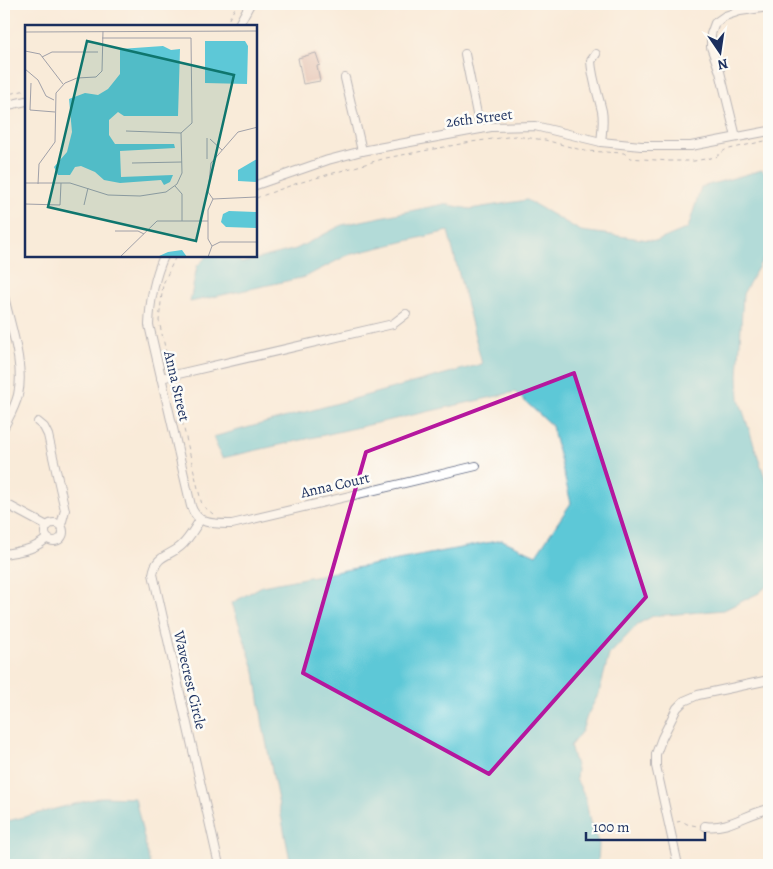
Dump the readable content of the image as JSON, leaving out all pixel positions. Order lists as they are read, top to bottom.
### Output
{
  "streets": {
    "street": [
      "26th Street",
      "Anna Street",
      "Anna Court",
      "Wavecrest Circle"
    ]
  },
  "crossings": [
    ["Anna Street", "Anna Court"],
    ["Anna Street", "Wavecrest Circle"],
    ["Anna Court", "Wavecrest Circle"]
  ],
  "scale_bar": "100 m",
  "north": "bottom"
}
